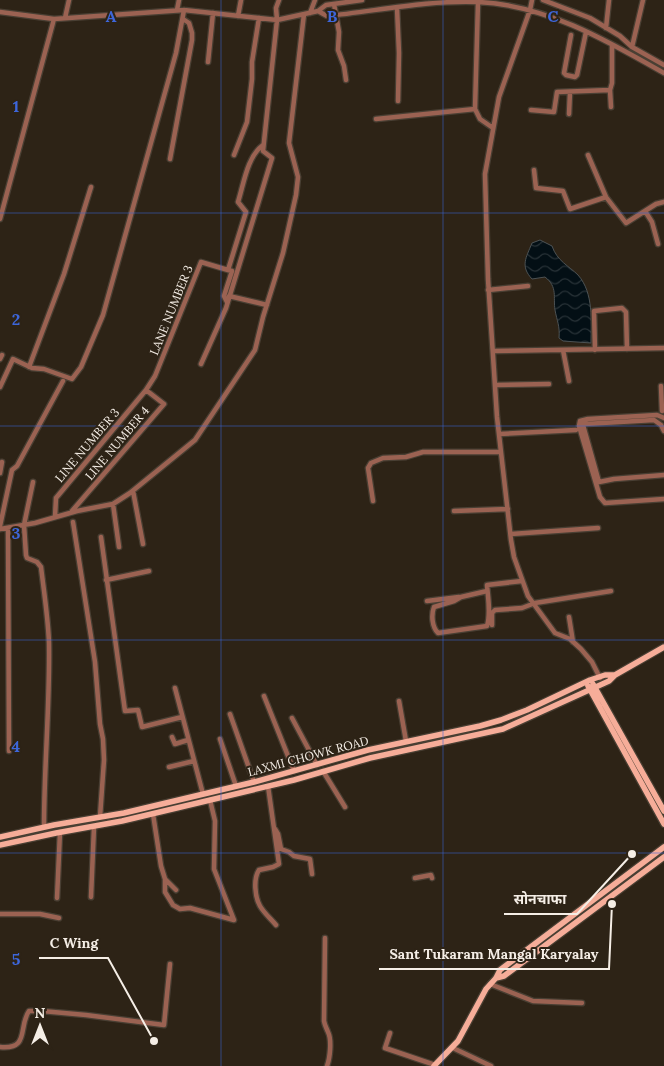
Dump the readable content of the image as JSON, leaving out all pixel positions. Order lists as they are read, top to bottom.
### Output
{
  "streets": {
    "main road": ["LAXMI CHOWK ROAD"],
    "street": ["LANE NUMBER 3", "LINE NUMBER 4", "LINE NUMBER 3"]
  },
  "crossings": [
    ["LANE NUMBER 3", "LINE NUMBER 4"],
    ["LANE NUMBER 3", "LINE NUMBER 3"],
    ["LINE NUMBER 4", "LINE NUMBER 3"]
  ],
  "places": ["सोनचाफा", "Sant Tukaram Mangal Karyalay", "C Wing"],
  "north": "top",
  "grid": {
    "columns": ["A", "B", "C"],
    "rows": [
      "1",
      "2",
      "3",
      "4",
      "5"
    ]
  }
}
